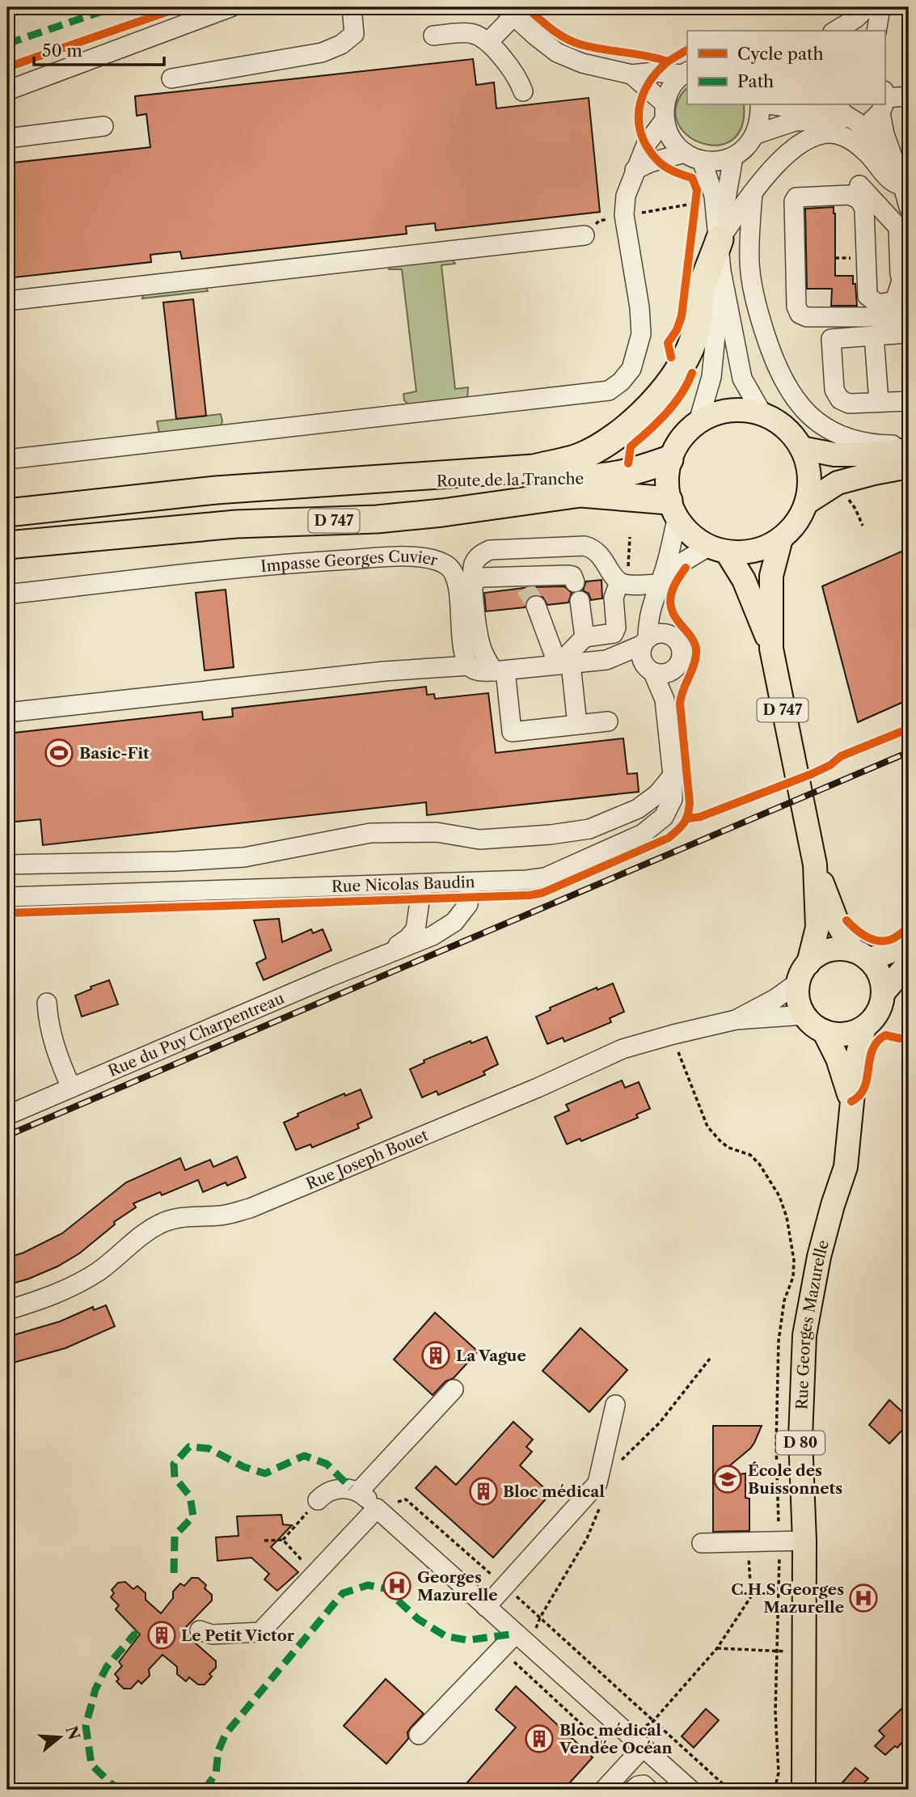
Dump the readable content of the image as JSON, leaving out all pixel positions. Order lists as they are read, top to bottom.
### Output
{
  "streets": {
    "highway": ["Route de la Tranche", "D 747"],
    "main road": ["Rue Georges Mazurelle", "D 80"],
    "street": [
      "Impasse Georges Cuvier",
      "Rue Nicolas Baudin",
      "Rue du Puy Charpentreau",
      "Rue Joseph Bouet"
    ]
  },
  "crossings": [
    ["Route de la Tranche", "D 747"],
    ["D 747", "Rue Joseph Bouet"],
    ["D 747", "Rue Georges Mazurelle"],
    ["Rue Nicolas Baudin", "Rue du Puy Charpentreau"],
    ["Rue Joseph Bouet", "Rue Georges Mazurelle"]
  ],
  "places": {
    "sports": ["Basic-Fit"],
    "building": [
      "La Vague",
      "Bloc médical",
      "Le Petit Victor",
      "Bloc médical Vendée Océan"
    ],
    "school or university": ["École des Buissonnets"],
    "hospital": ["Georges Mazurelle", "C.H.S Georges Mazurelle"]
  },
  "legend": ["Cycle path", "Path"],
  "scale_bar": "50 m",
  "north": "right"
}
